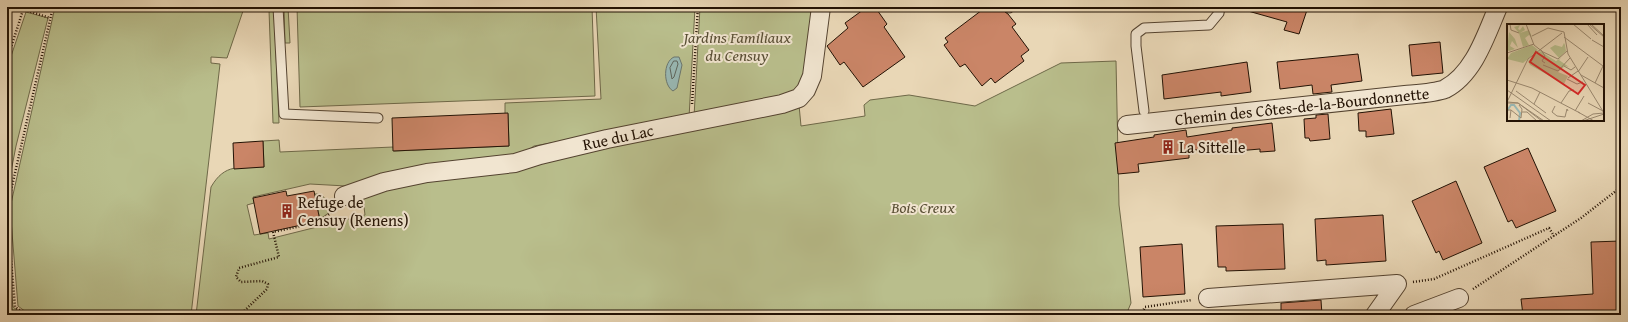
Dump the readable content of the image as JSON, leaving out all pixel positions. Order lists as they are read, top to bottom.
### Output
{
  "streets": {
    "street": ["Chemin des Côtes-de-la-Bourdonnette", "Rue du Lac"]
  },
  "parks": ["Jardins Familiaux du Censuy", "Bois Creux"],
  "places": {
    "building": ["La Sittelle", "Refuge de Censuy (Renens)"]
  }
}
